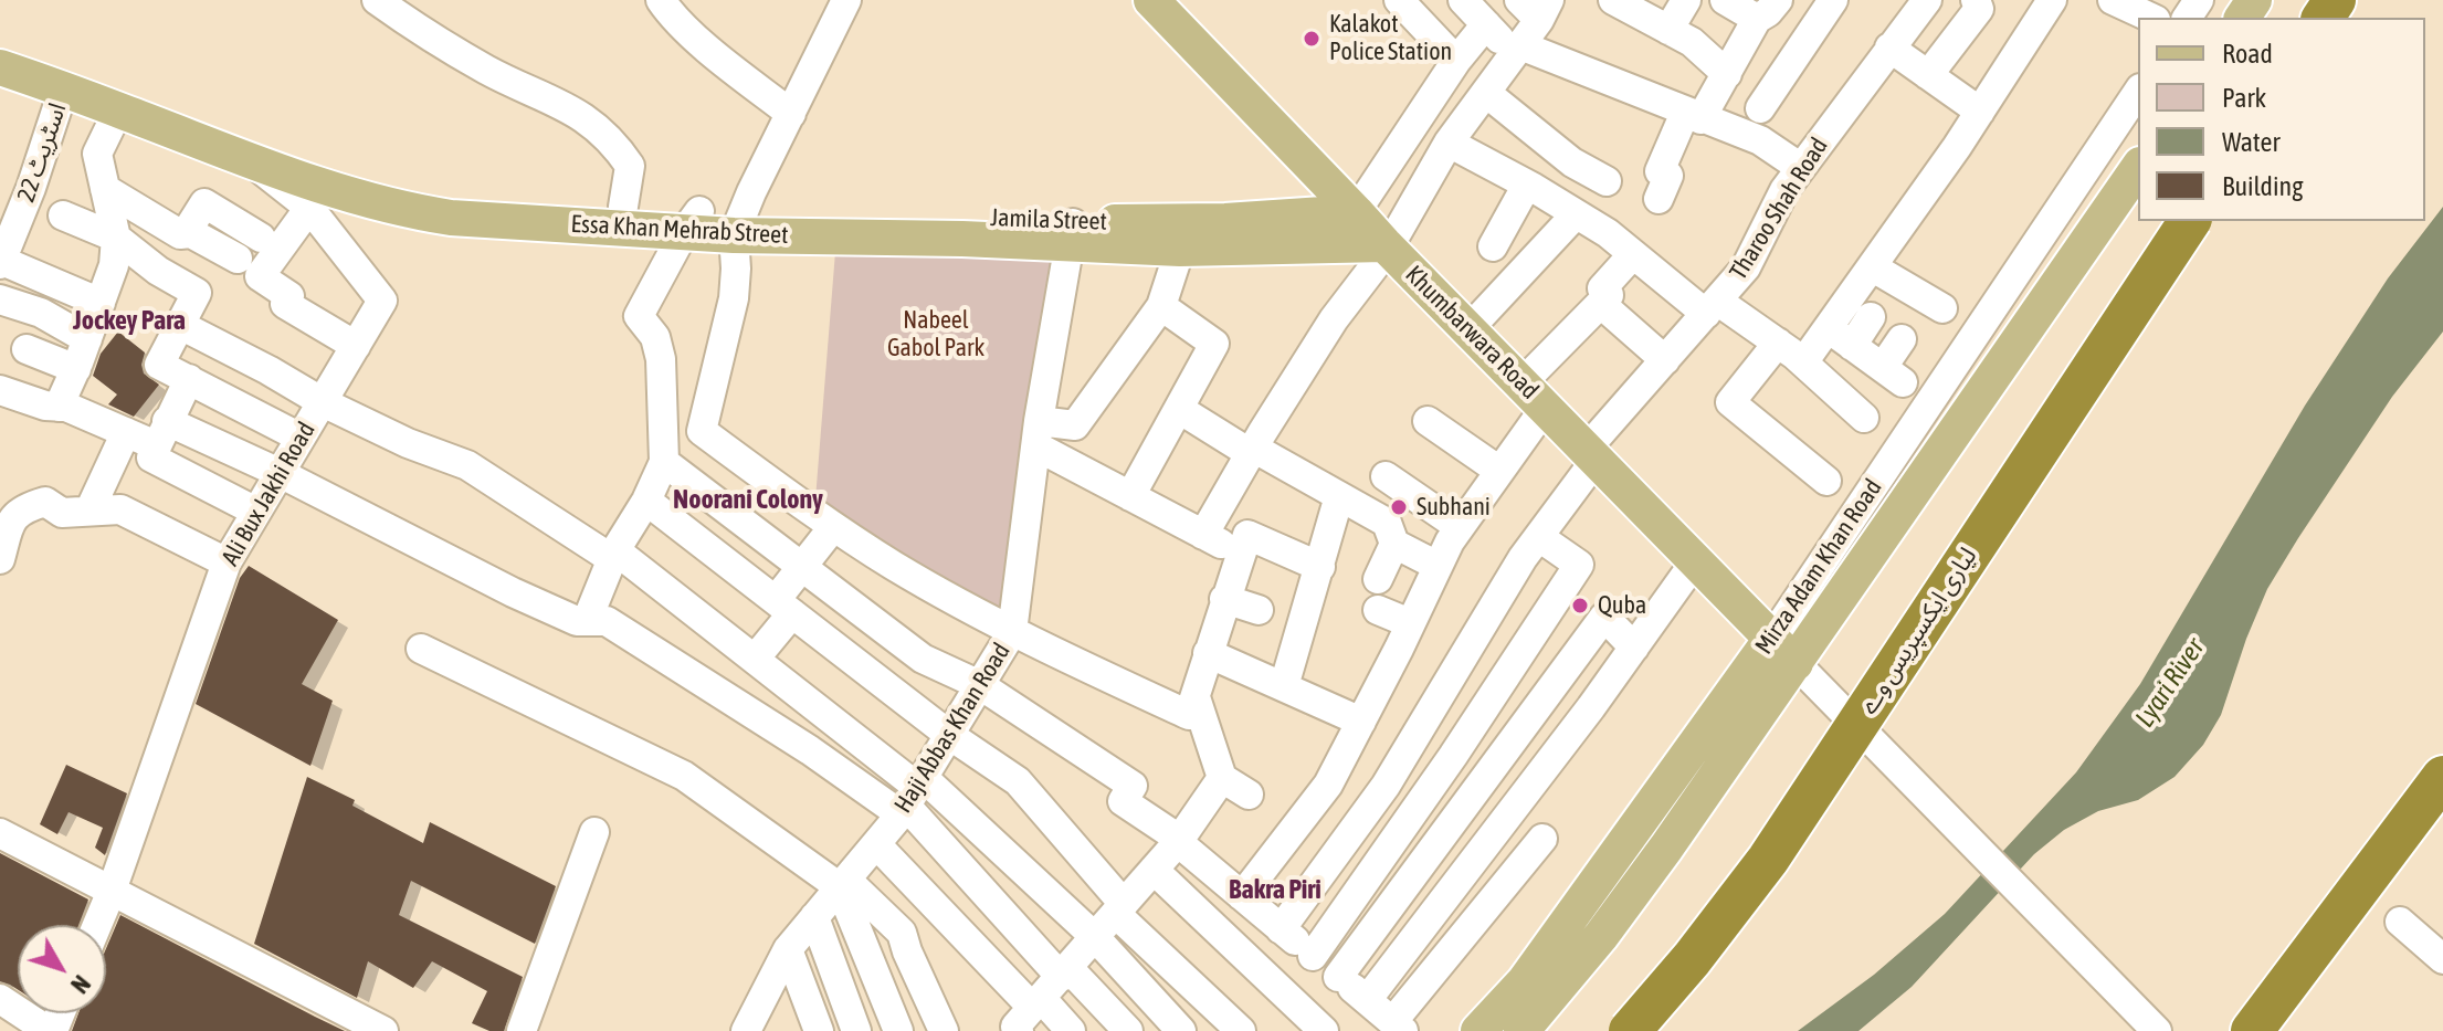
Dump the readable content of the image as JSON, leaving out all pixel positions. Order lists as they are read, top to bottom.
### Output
{
  "streets": {
    "highway": ["لیاری ایکسپریس وے"],
    "main road": [
      "Jamila Street",
      "Essa Khan Mehrab Street",
      "Khumbarwara Road",
      "Mirza Adam Khan Road"
    ],
    "street": [
      "اسٹریٹ 22",
      "Tharoo Shah Road",
      "Ali Bux Jakhi Road",
      "Haji Abbas Khan Road"
    ]
  },
  "crossings": [
    ["اسٹریٹ 22", "Essa Khan Mehrab Street"],
    ["Tharoo Shah Road", "Khumbarwara Road"],
    ["Jamila Street", "Essa Khan Mehrab Street"],
    ["Jamila Street", "Khumbarwara Road"],
    ["Jamila Street", "Haji Abbas Khan Road"],
    ["Essa Khan Mehrab Street", "Khumbarwara Road"],
    ["Essa Khan Mehrab Street", "Ali Bux Jakhi Road"],
    ["Essa Khan Mehrab Street", "Haji Abbas Khan Road"],
    ["Khumbarwara Road", "Mirza Adam Khan Road"]
  ],
  "districts": ["Jockey Para", "Noorani Colony", "Bakra Piri"],
  "water": ["Lyari River"],
  "parks": ["Nabeel Gabol Park"],
  "places": ["Kalakot Police Station", "Subhani", "Quba"],
  "legend": [
    "Road",
    "Park",
    "Water",
    "Building"
  ],
  "north": "bottom right"
}
